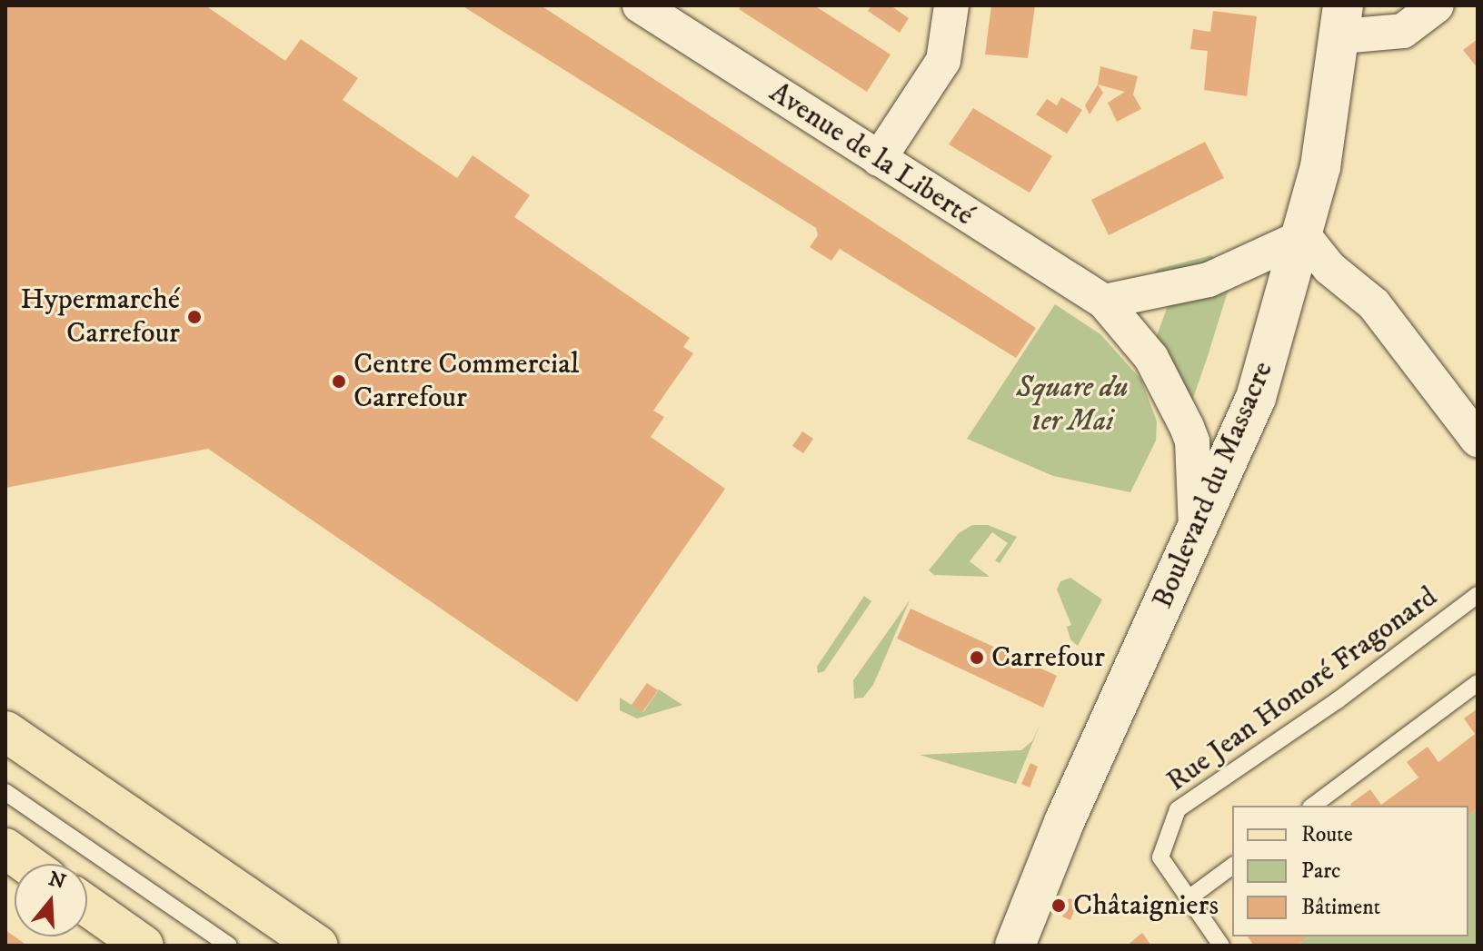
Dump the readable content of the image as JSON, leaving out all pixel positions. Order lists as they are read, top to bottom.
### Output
{
  "streets": {
    "main road": ["Boulevard du Massacre"],
    "street": ["Avenue de la Liberté"],
    "lane": ["Rue Jean Honoré Fragonard"]
  },
  "crossings": [
    ["Avenue de la Liberté", "Boulevard du Massacre"]
  ],
  "parks": ["Square du 1er Mai"],
  "places": [
    "Hypermarché Carrefour",
    "Centre Commercial Carrefour",
    "Carrefour",
    "Châtaigniers"
  ],
  "legend": ["Route", "Parc", "Bâtiment"],
  "north": "top"
}
